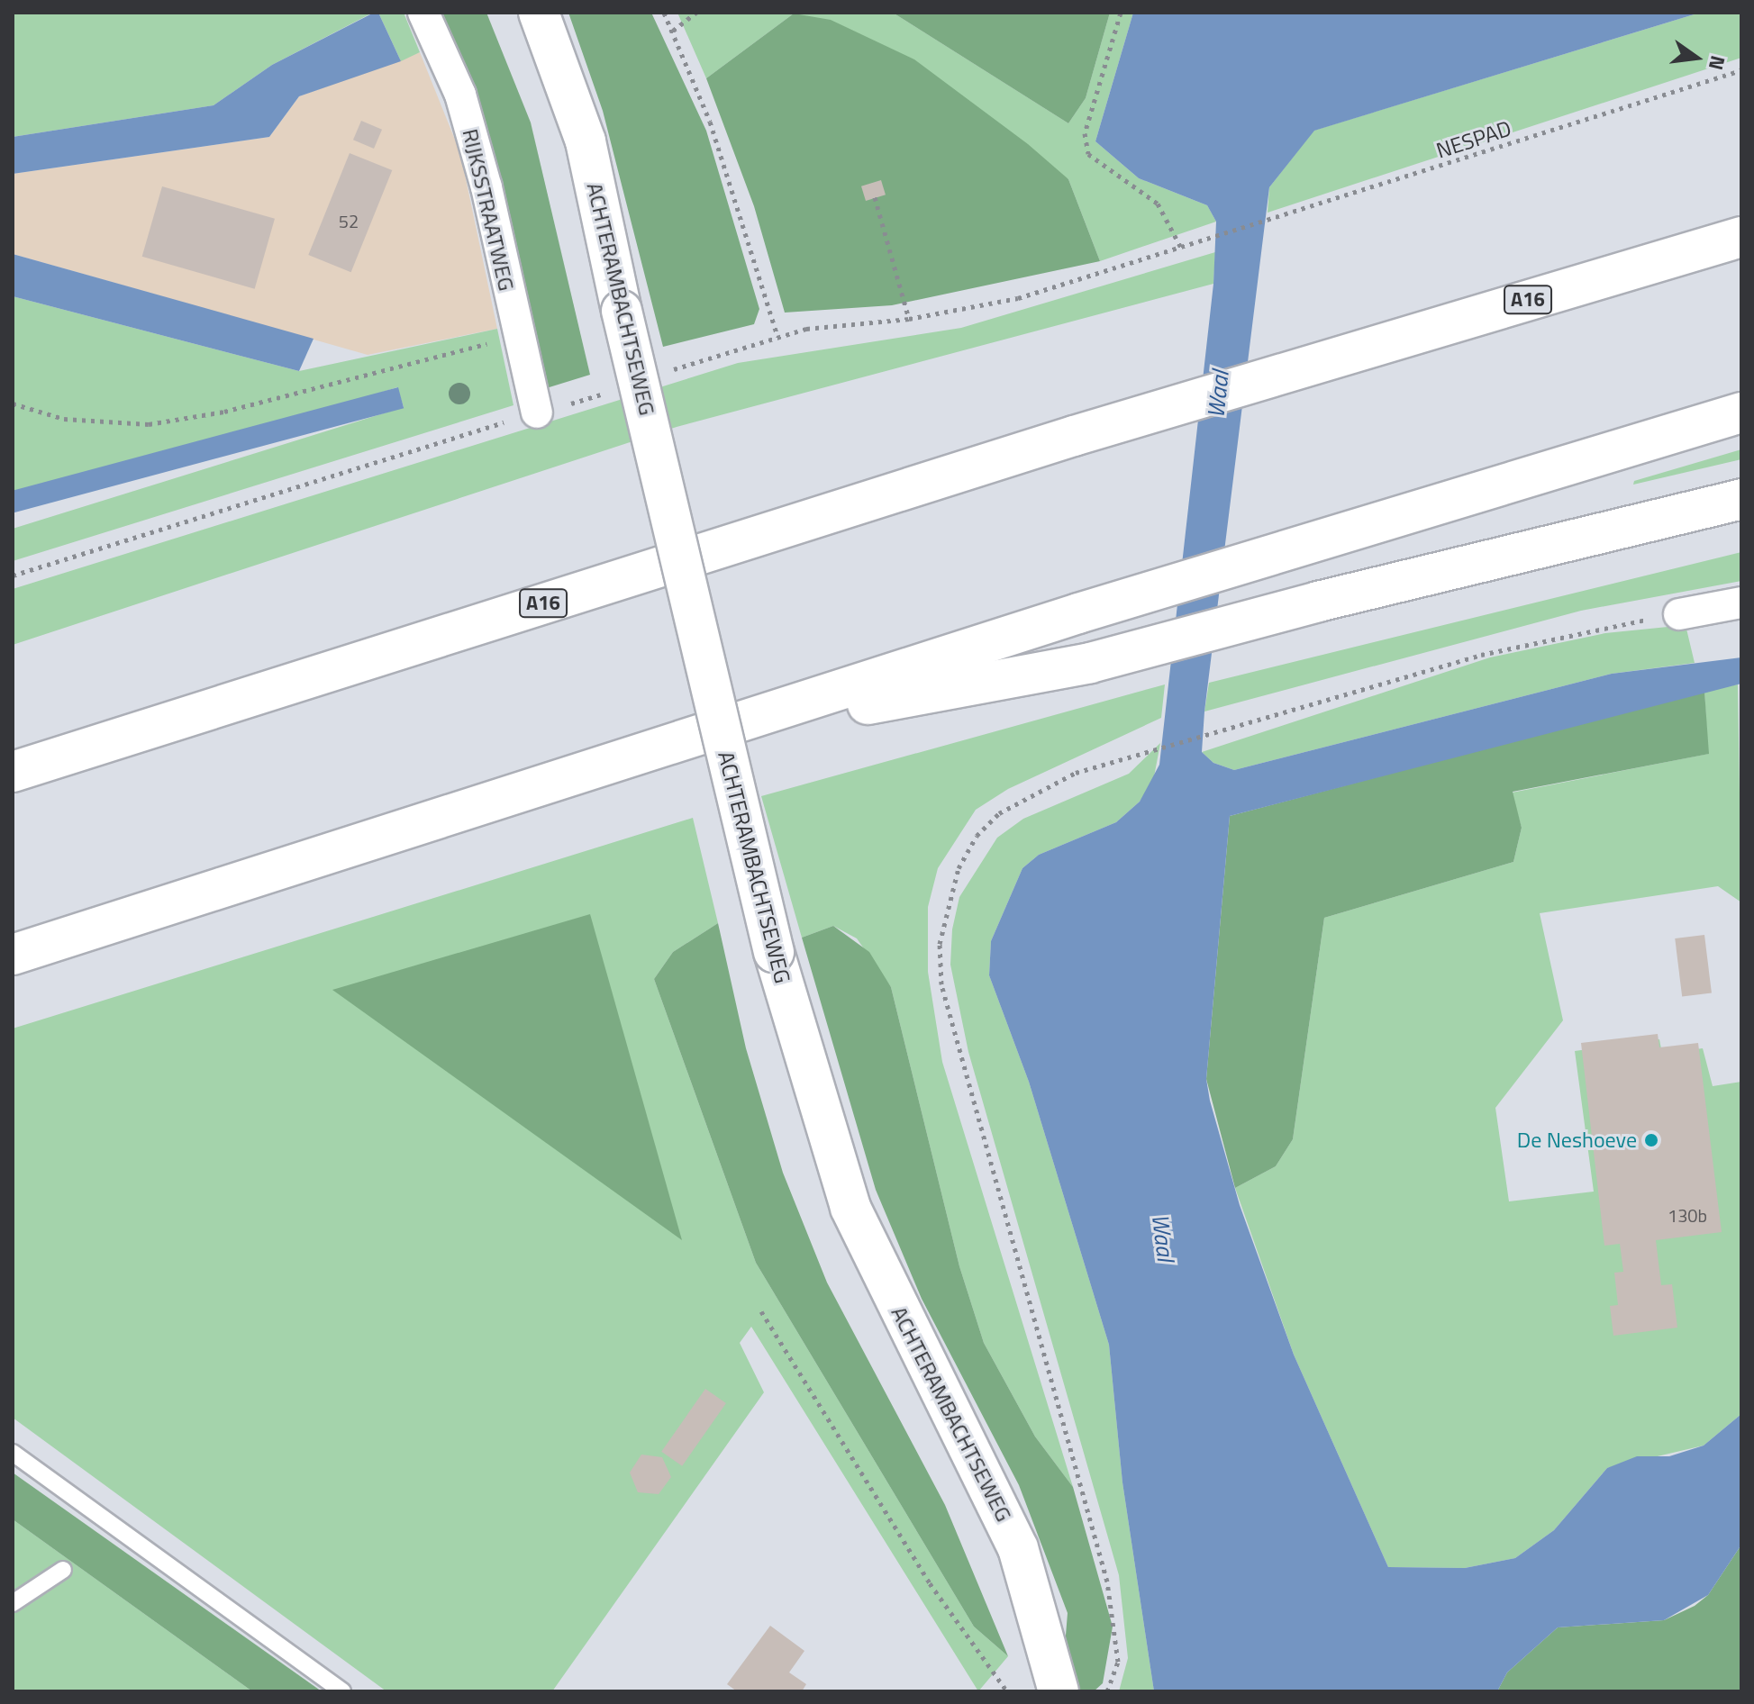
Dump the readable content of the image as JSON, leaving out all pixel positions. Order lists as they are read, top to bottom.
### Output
{
  "streets": {
    "main road": ["ACHTERAMBACHTSEWEG", "A16"],
    "street": ["RIJKSSTRAATWEG"],
    "path": ["NESPAD"]
  },
  "water": ["Waal"],
  "places": ["De Neshoeve"],
  "house_numbers": ["52", "130b"],
  "north": "right"
}
